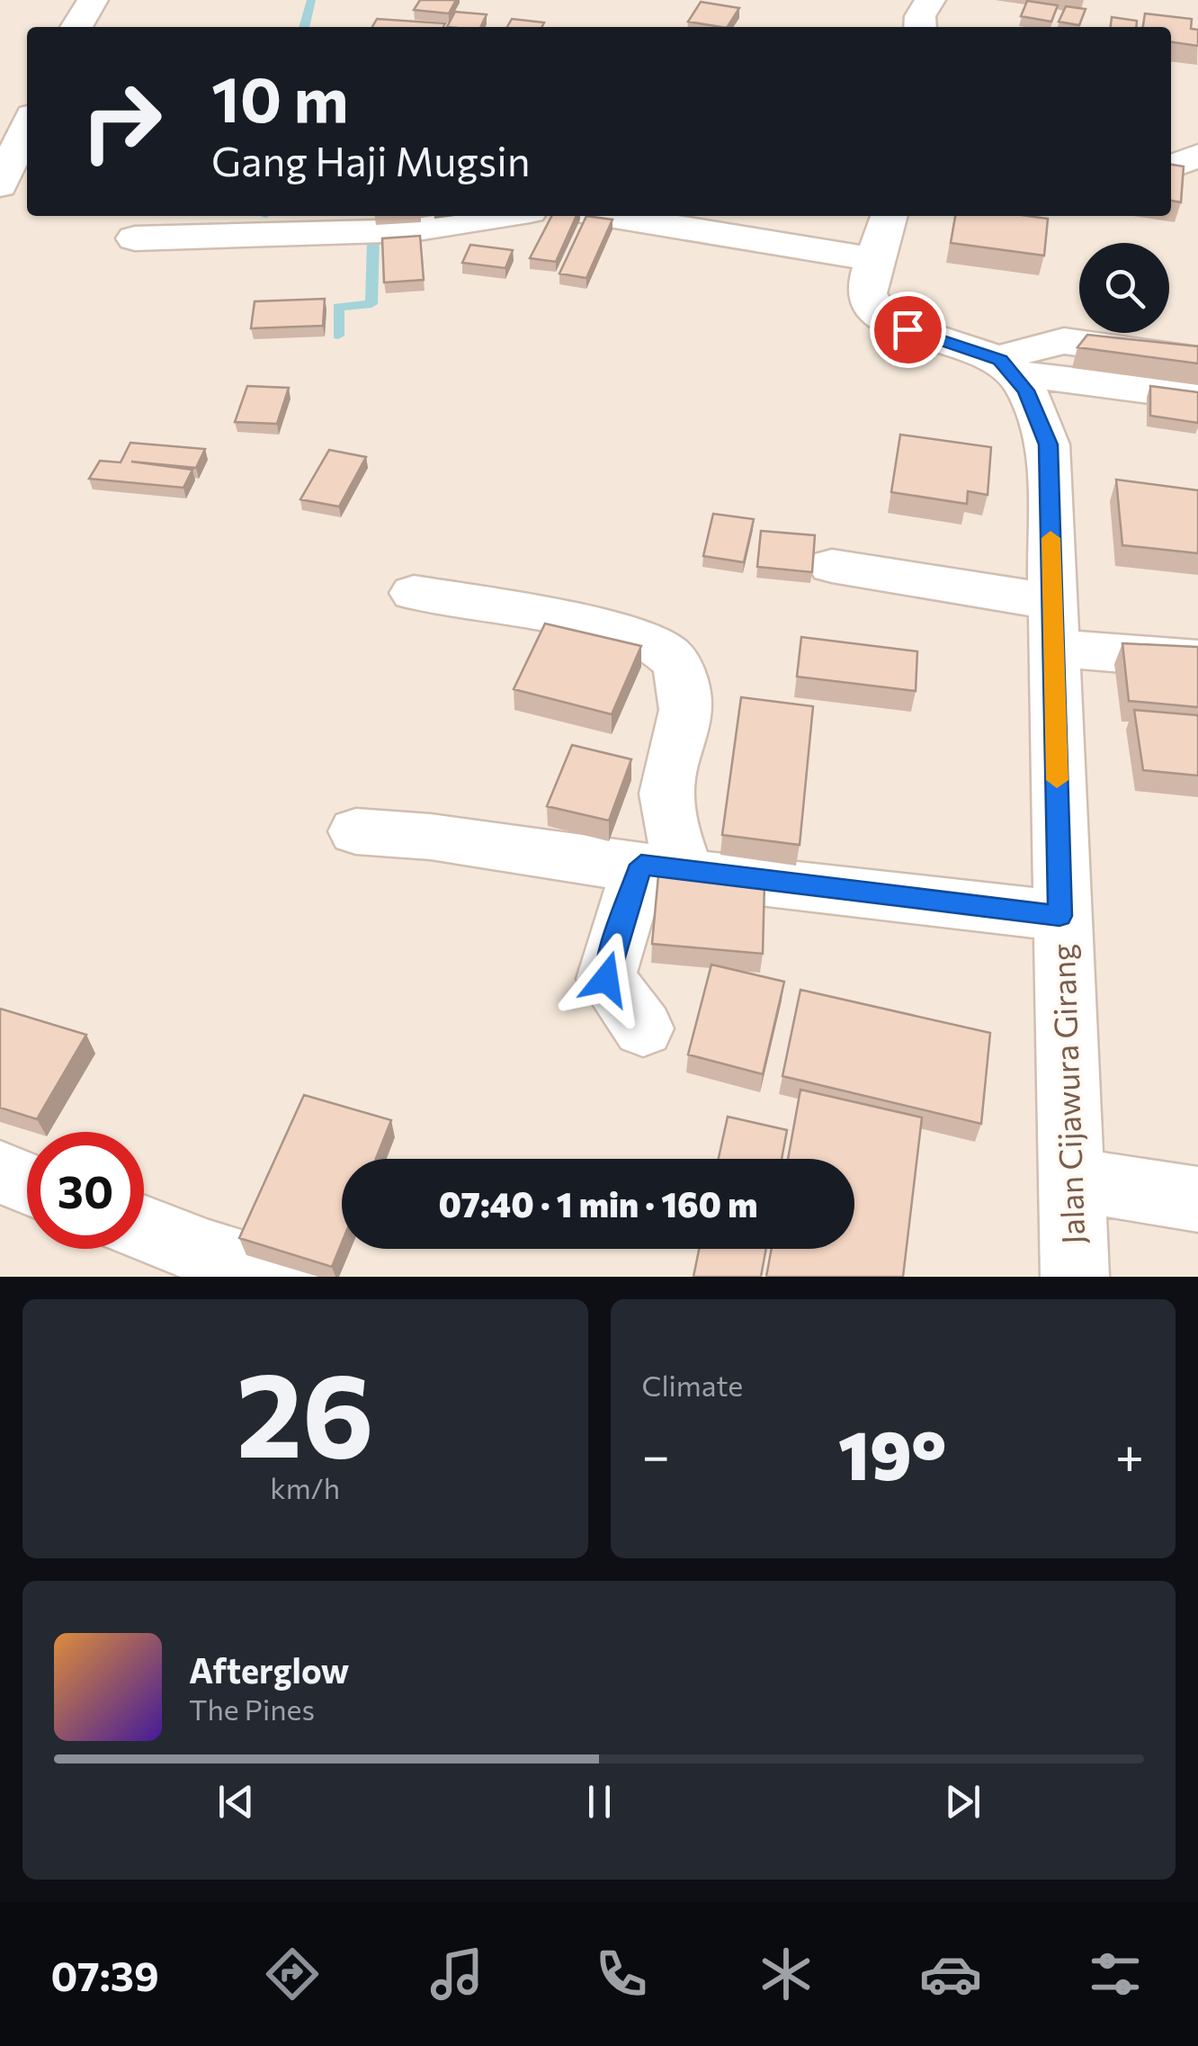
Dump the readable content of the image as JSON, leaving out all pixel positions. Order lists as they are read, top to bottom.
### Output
{
  "streets": {
    "street": ["Jalan Cijawura Girang"]
  },
  "page": {
    "turn": ["10 m", "Gang Haji Mugsin"],
    "limit": "30",
    "trip": "07:40 · 1 min · 160 m",
    "tile": [
      ["26", "km/h"],
      "Climate"
    ],
    "heat": ["−", "19°", "+"],
    "song": ["Afterglow", "The Pines"],
    "tabs": "07:39"
  }
}
